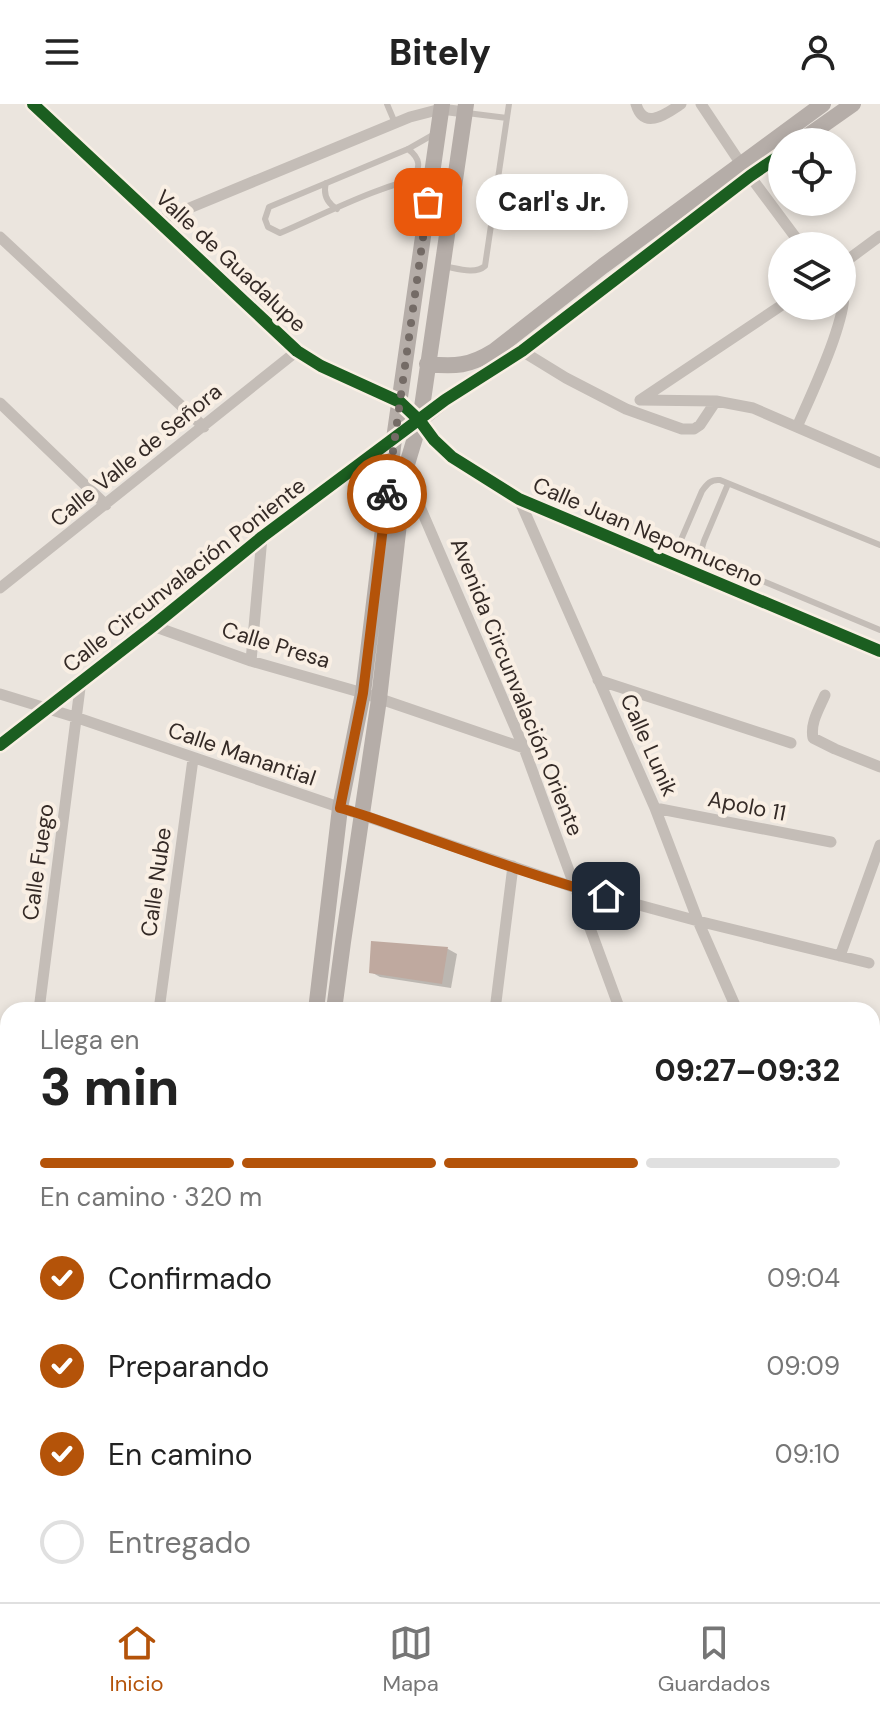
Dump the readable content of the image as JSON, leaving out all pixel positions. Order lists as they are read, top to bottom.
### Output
{
  "streets": {
    "street": [
      "Valle de Guadalupe",
      "Calle Valle de Señora",
      "Calle Juan Nepomuceno",
      "Calle Circunvalación Poniente",
      "Calle Presa",
      "Avenida Circunvalación Oriente",
      "Calle Lunik",
      "Calle Manantial",
      "Apolo 11",
      "Calle Fuego",
      "Calle Nube"
    ]
  },
  "crossings": [
    ["Valle de Guadalupe", "Calle Valle de Señora"],
    ["Valle de Guadalupe", "Calle Juan Nepomuceno"],
    ["Calle Juan Nepomuceno", "Calle Lunik"],
    ["Calle Circunvalación Poniente", "Calle Presa"],
    ["Calle Circunvalación Poniente", "Calle Manantial"],
    ["Calle Circunvalación Poniente", "Calle Fuego"],
    ["Calle Presa", "Avenida Circunvalación Oriente"],
    ["Avenida Circunvalación Oriente", "Calle Manantial"],
    ["Calle Lunik", "Calle Manantial"],
    ["Calle Lunik", "Apolo 11"],
    ["Calle Manantial", "Calle Fuego"],
    ["Calle Manantial", "Calle Nube"]
  ],
  "places": ["Carl's Jr."],
  "page": {
    "header": "Bitely",
    "bubble": "Carl's Jr.",
    "heading": ["3 min", "Llega en", "09:27–09:32"],
    "bar": "En camino · 320 m",
    "list": [
      ["Confirmado", "09:04"],
      ["Preparando", "09:09"],
      ["En camino", "09:10"],
      "Entregado"
    ],
    "tabs": ["Inicio", "Mapa", "Guardados"]
  }
}
